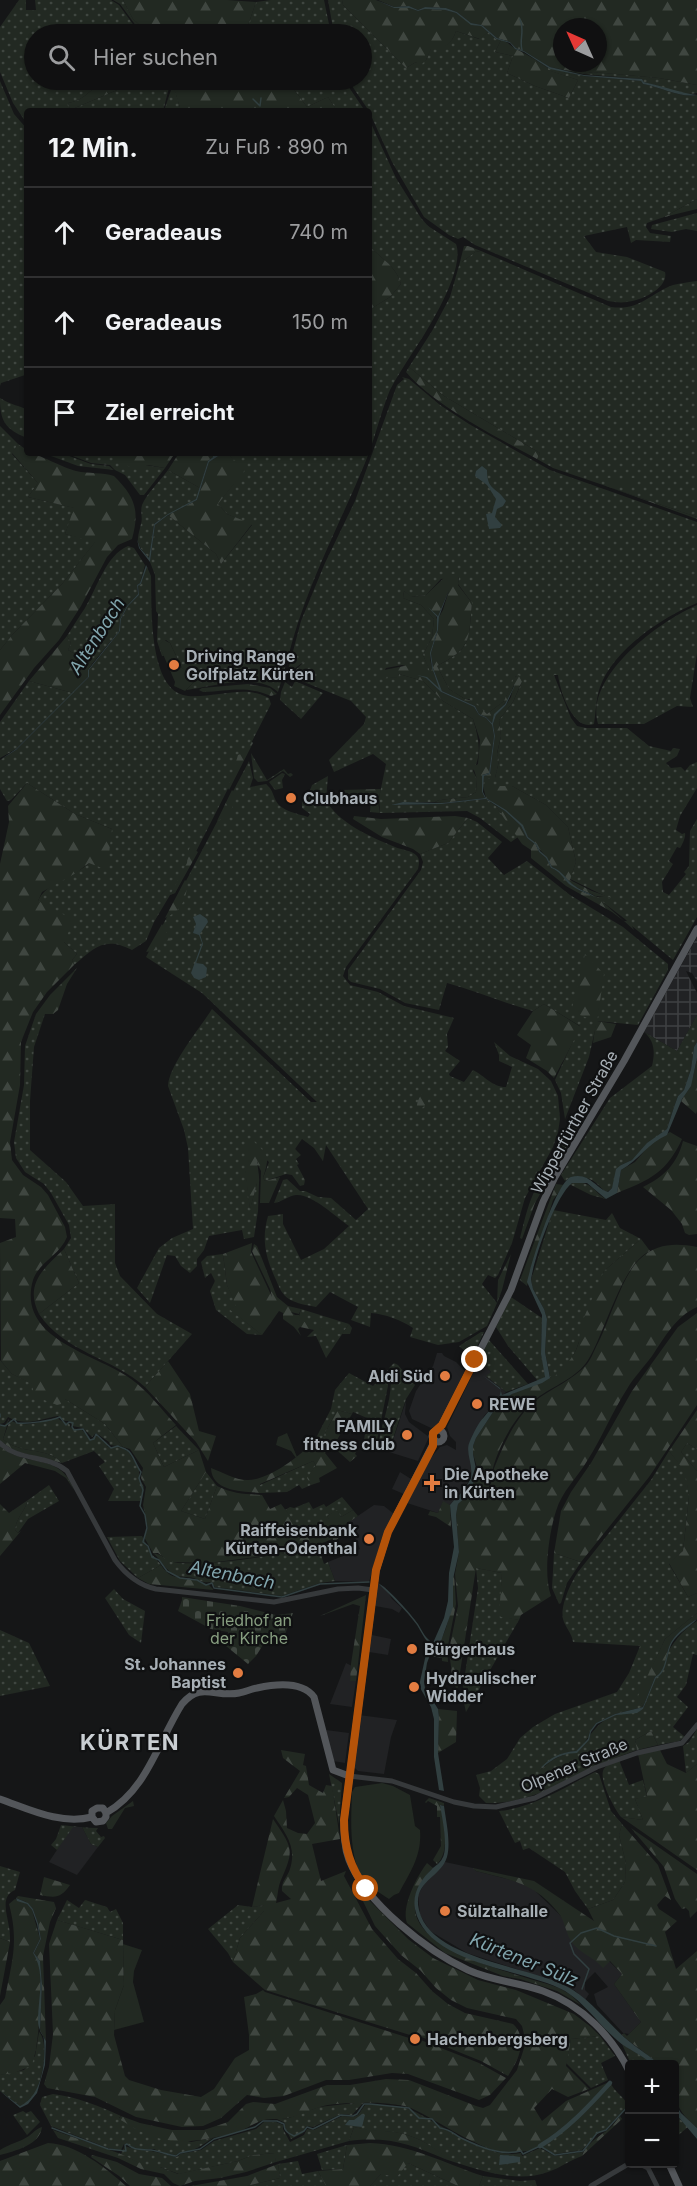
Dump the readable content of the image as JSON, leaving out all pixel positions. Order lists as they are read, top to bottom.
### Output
{
  "streets": {
    "main road": ["Wipperfürther Straße"],
    "street": ["Olpener Straße"]
  },
  "districts": ["KÜRTEN"],
  "water": ["Altenbach", "Kürtener Sülz"],
  "parks": ["Friedhof an der Kirche"],
  "places": {
    "other": [
      "Driving Range Golfplatz Kürten",
      "Clubhaus",
      "Aldi Süd",
      "REWE",
      "FAMILY fitness club",
      "Raiffeisenbank Kürten-Odenthal",
      "Bürgerhaus",
      "St. Johannes Baptist",
      "Hydraulischer Widder",
      "Sülztalhalle",
      "Hachenbergsberg"
    ],
    "health": ["Die Apotheke in Kürten"]
  },
  "north": "top left",
  "page": {
    "search": "Hier suchen",
    "heading": ["12 Min.", "Zu Fuß · 890 m"],
    "list": [
      ["Geradeaus", "740 m"],
      ["Geradeaus", "150 m"],
      "Ziel erreicht"
    ],
    "map_buttons": ["+", "−"]
  }
}
